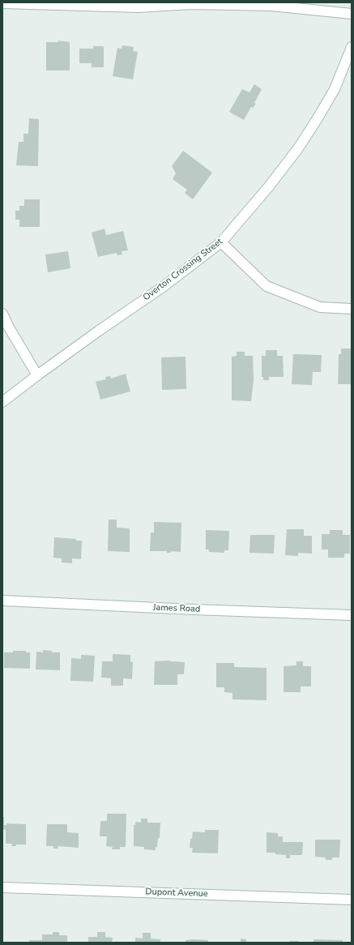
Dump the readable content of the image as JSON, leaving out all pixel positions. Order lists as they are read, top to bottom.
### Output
{
  "streets": {
    "street": ["Overton Crossing Street", "James Road", "Dupont Avenue"]
  }
}
